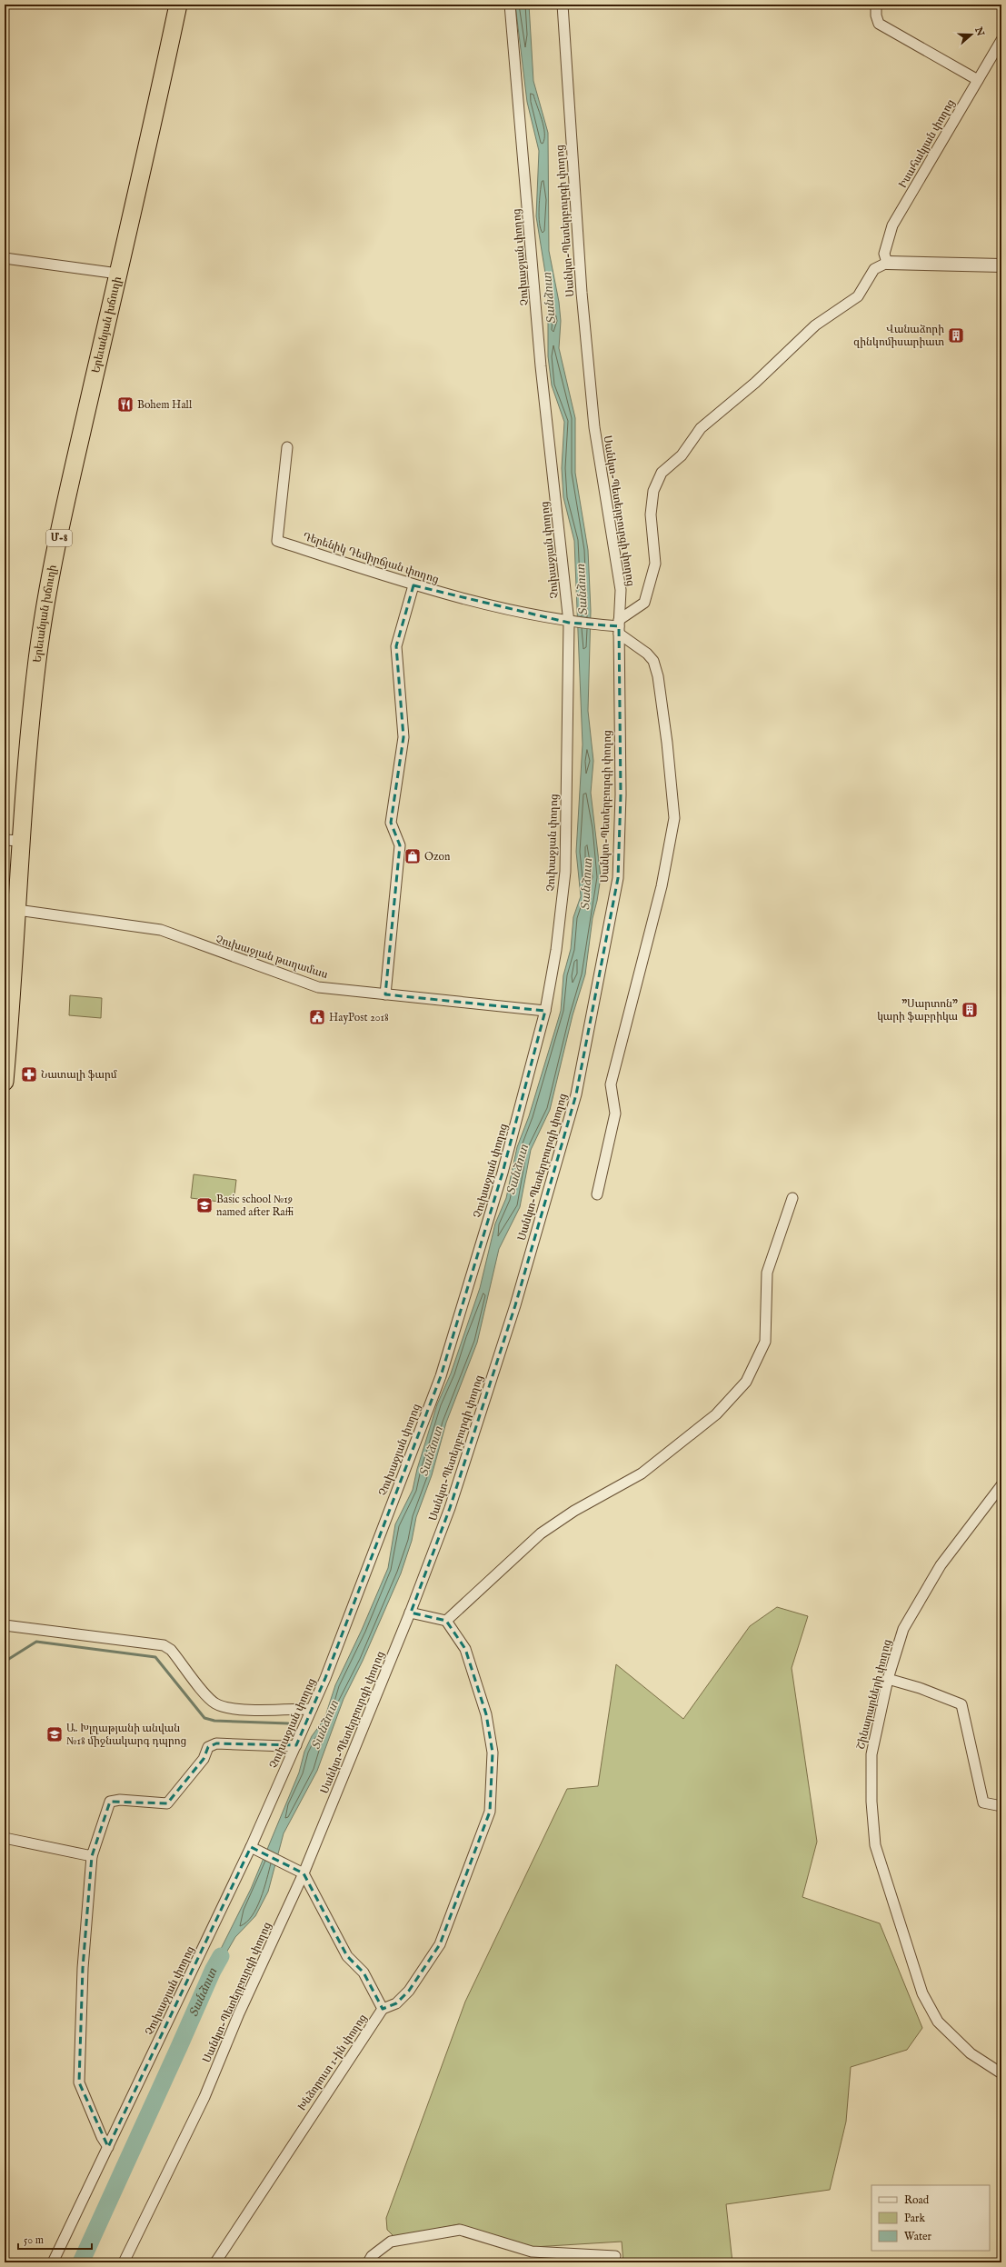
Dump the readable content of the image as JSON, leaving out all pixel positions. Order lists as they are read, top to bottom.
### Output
{
  "streets": {
    "highway": ["Երեւանյան խճուղի", "Մ-8"],
    "street": [
      "Իսահակյան փողոց",
      "Սանկտ-Պետերբուրգի փողոց",
      "Չուխաջյան փողոց",
      "Դերենիկ Դեմիրճյան փողոց",
      "Չուխաջյան թաղամաս",
      "Շինարարների փողոց",
      "Խնձորուտ 1-ին փողոց"
    ]
  },
  "crossings": [
    ["Սանկտ-Պետերբուրգի փողոց", "Դերենիկ Դեմիրճյան փողոց"],
    ["Սանկտ-Պետերբուրգի փողոց", "Խնձորուտ 1-ին փողոց"],
    ["Չուխաջյան փողոց", "Դերենիկ Դեմիրճյան փողոց"],
    ["Չուխաջյան փողոց", "Չուխաջյան թաղամաս"],
    ["Երեւանյան խճուղի", "Չուխաջյան թաղամաս"]
  ],
  "water": ["Տանձուտ"],
  "places": {
    "building": ["Վանաձորի զինկոմիսարիատ", "\"Սարտոն\" կարի ֆաբրիկա"],
    "restaurant": ["Bohem Hall"],
    "shop": ["Ozon"],
    "public building": ["HayPost 2018"],
    "pharmacy": ["Նատալի ֆարմ"],
    "school or university": ["Basic school №19 named after Raffi", "Ա. Խլղաթյանի անվան №18 միջնակարգ դպրոց"]
  },
  "legend": ["Road", "Park", "Water"],
  "scale_bar": "50 m",
  "north": "right"
}
